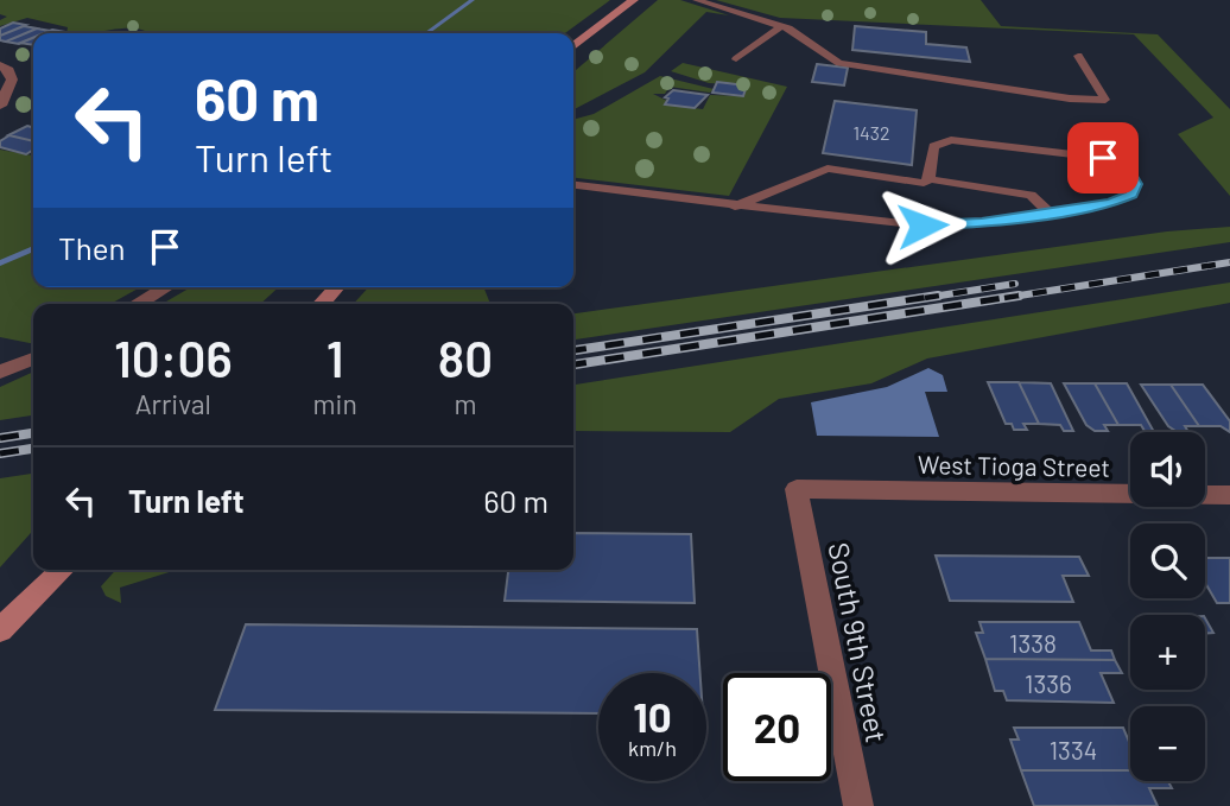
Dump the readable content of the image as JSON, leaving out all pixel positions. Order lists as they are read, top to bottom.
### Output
{
  "streets": {
    "street": ["West Tioga Street", "South 9th Street"]
  },
  "crossings": [
    ["West Tioga Street", "South 9th Street"]
  ],
  "house_numbers": [
    "1432",
    "1338",
    "1336",
    "1334"
  ],
  "page": {
    "turn": ["60 m", "Turn left"],
    "then": "Then",
    "eta": [
      "10:06",
      "Arrival",
      "1",
      "min",
      "80",
      "m"
    ],
    "map_buttons": ["+", "−"],
    "list": [
      {
        "name": "Turn left",
        "value": "60 m"
      }
    ],
    "speed": "10 km/h",
    "limit": "20"
  }
}
